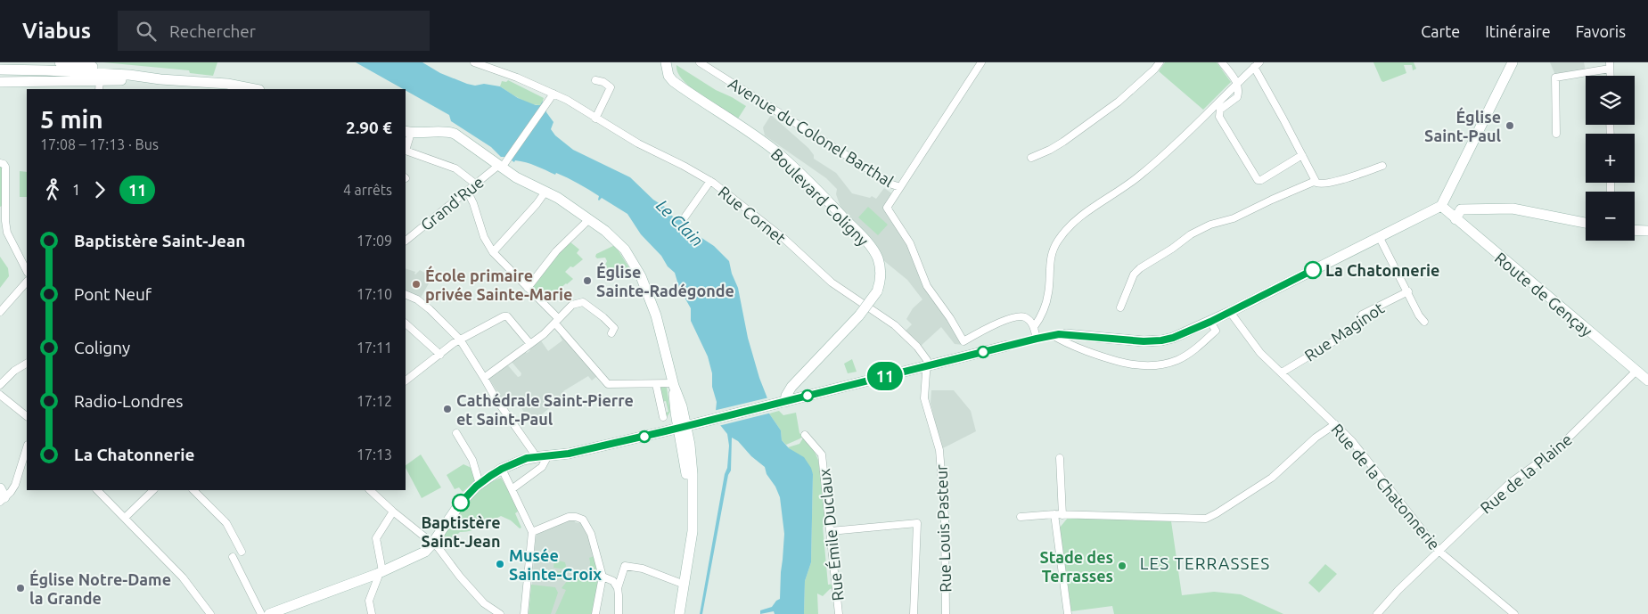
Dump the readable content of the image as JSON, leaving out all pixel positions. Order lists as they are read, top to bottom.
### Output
{
  "streets": {
    "main road": ["Boulevard Coligny", "Route de Gençay"],
    "street": [
      "Avenue du Colonel Barthal",
      "Grand'Rue",
      "Rue Cornet",
      "Rue Maginot",
      "Rue de la Plaine",
      "Rue de la Chatonnerie",
      "Rue Louis Pasteur",
      "Rue Émile Duclaux"
    ]
  },
  "crossings": [
    ["Grand'Rue", "Rue Cornet"],
    ["Rue Cornet", "Rue Louis Pasteur"],
    ["Route de Gençay", "Rue de la Plaine"],
    ["Rue Maginot", "Rue de la Chatonnerie"],
    ["Rue de la Plaine", "Rue de la Chatonnerie"]
  ],
  "districts": ["LES TERRASSES"],
  "water": ["Le Clain"],
  "places": [
    "Église Saint-Paul",
    "La Chatonnerie",
    "Église Sainte-Radégonde",
    "École primaire privée Sainte-Marie",
    "Cathédrale Saint-Pierre et Saint-Paul",
    "Baptistère Saint-Jean",
    "Musée Sainte-Croix",
    "Stade des Terrasses",
    "Église Notre-Dame la Grande"
  ],
  "lines": ["bus line 11"],
  "page": {
    "header": "Viabus",
    "search": "Rechercher",
    "nav": ["Carte", "Itinéraire", "Favoris"],
    "on_map": "11",
    "map_buttons": ["+", "−"],
    "heading": ["5 min", "17:08 – 17:13 · Bus", "2.90 €"],
    "legs": ["1", "11", "4 arrêts"],
    "list": [
      {
        "name": "Baptistère Saint-Jean",
        "value": "17:09"
      },
      {
        "name": "Pont Neuf",
        "value": "17:10"
      },
      {
        "name": "Coligny",
        "value": "17:11"
      },
      {
        "name": "Radio-Londres",
        "value": "17:12"
      },
      {
        "name": "La Chatonnerie",
        "value": "17:13"
      }
    ]
  }
}
